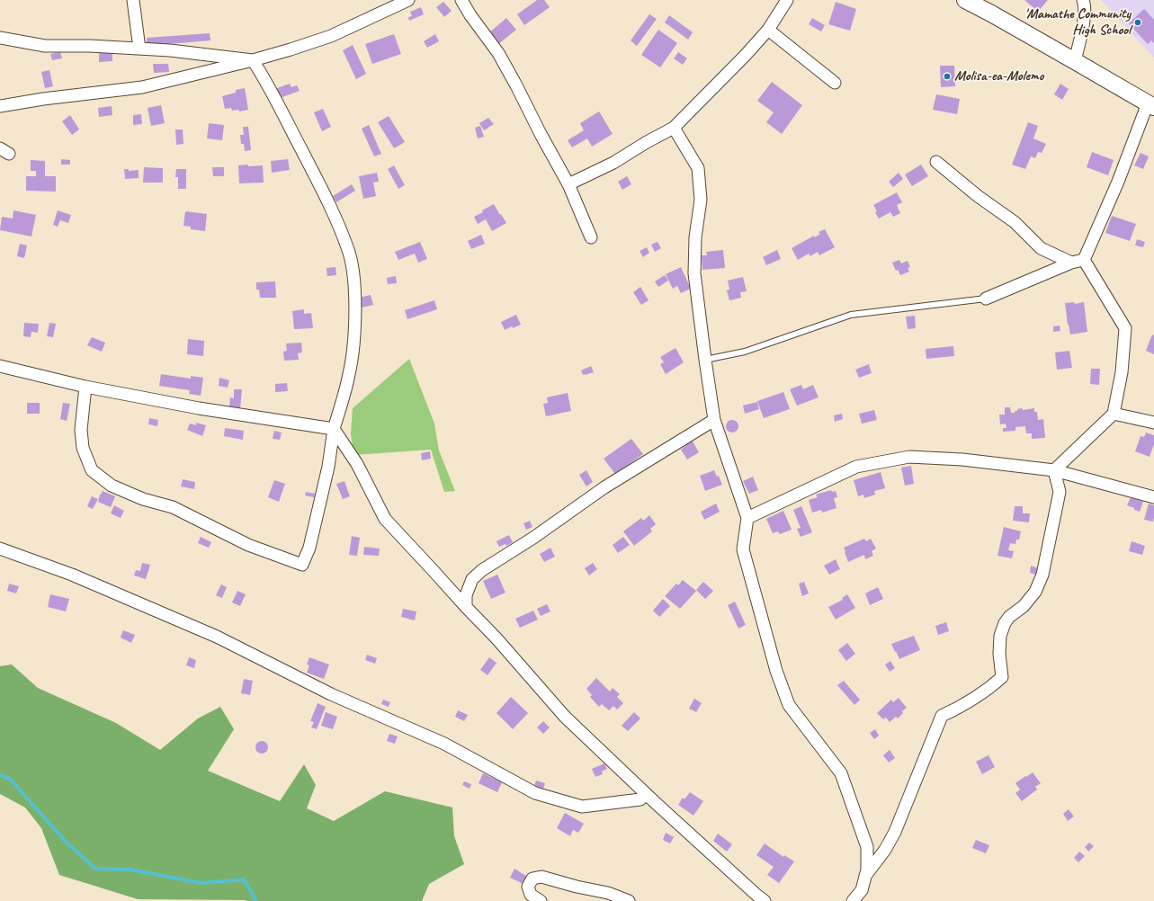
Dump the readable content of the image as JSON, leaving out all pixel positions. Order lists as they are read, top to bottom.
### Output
{
  "places": ["'Mamathe Community High School", "Molisa-ea-Molemo"]
}
